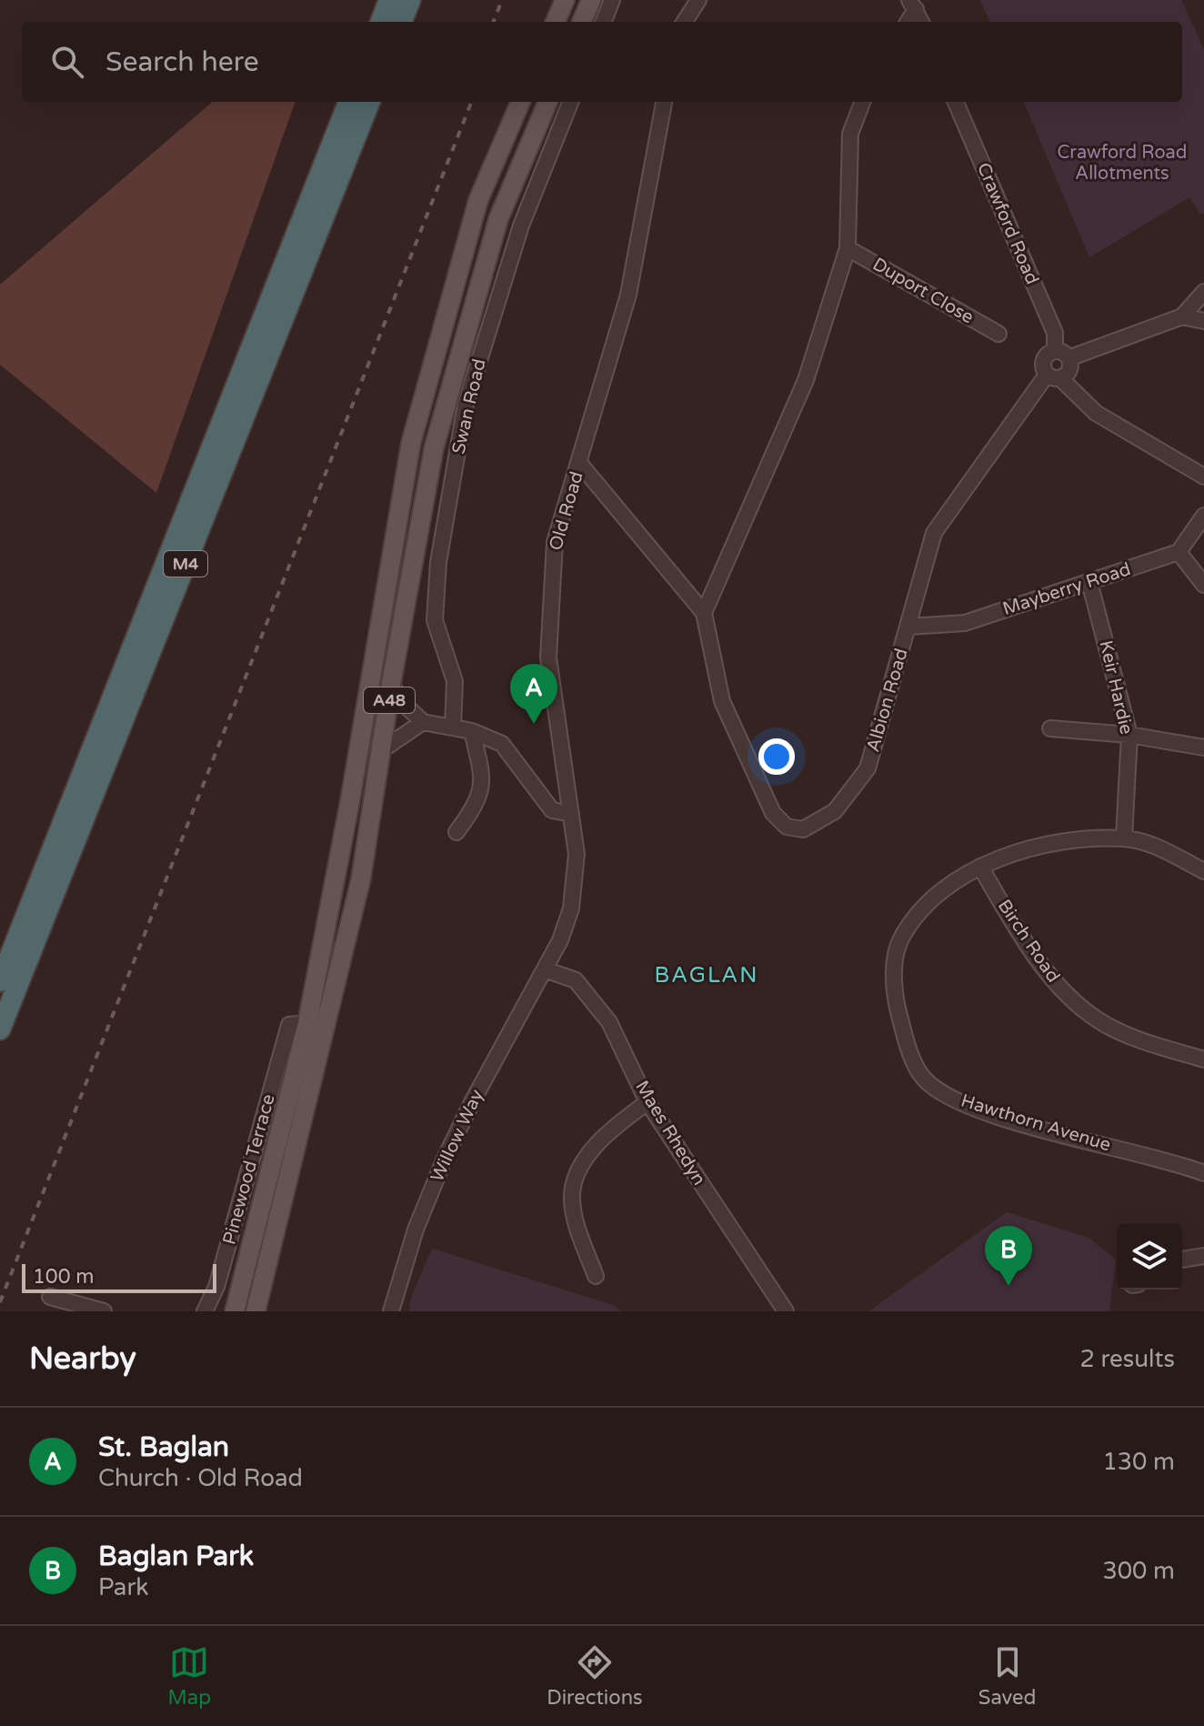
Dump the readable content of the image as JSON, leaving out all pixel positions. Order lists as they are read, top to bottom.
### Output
{
  "streets": {
    "highway": ["M4"],
    "main road": ["A48"],
    "street": [
      "Crawford Road",
      "Duport Close",
      "Swan Road",
      "Old Road",
      "Mayberry Road",
      "Keir Hardie",
      "Albion Road",
      "Birch Road",
      "Hawthorn Avenue",
      "Maes Rhedyn",
      "Willow Way",
      "Pinewood Terrace"
    ]
  },
  "crossings": [
    ["Old Road", "Maes Rhedyn"],
    ["Old Road", "Willow Way"],
    ["Mayberry Road", "Keir Hardie"],
    ["Mayberry Road", "Albion Road"],
    ["Keir Hardie", "Hawthorn Avenue"],
    ["A48", "Pinewood Terrace"],
    ["Birch Road", "Hawthorn Avenue"],
    ["Maes Rhedyn", "Willow Way"]
  ],
  "districts": ["BAGLAN"],
  "parks": ["Crawford Road Allotments"],
  "scale_bar": "100 m",
  "page": {
    "search": "Search here",
    "pins": ["A", "B"],
    "scale": "100 m",
    "heading": ["Nearby", "2 results"],
    "list": [
      {
        "mark": "A",
        "name": "St. Baglan",
        "note": "Church · Old Road",
        "value": "130 m"
      },
      {
        "mark": "B",
        "name": "Baglan Park",
        "note": "Park",
        "value": "300 m"
      }
    ],
    "nav": ["Map", "Directions", "Saved"]
  }
}
